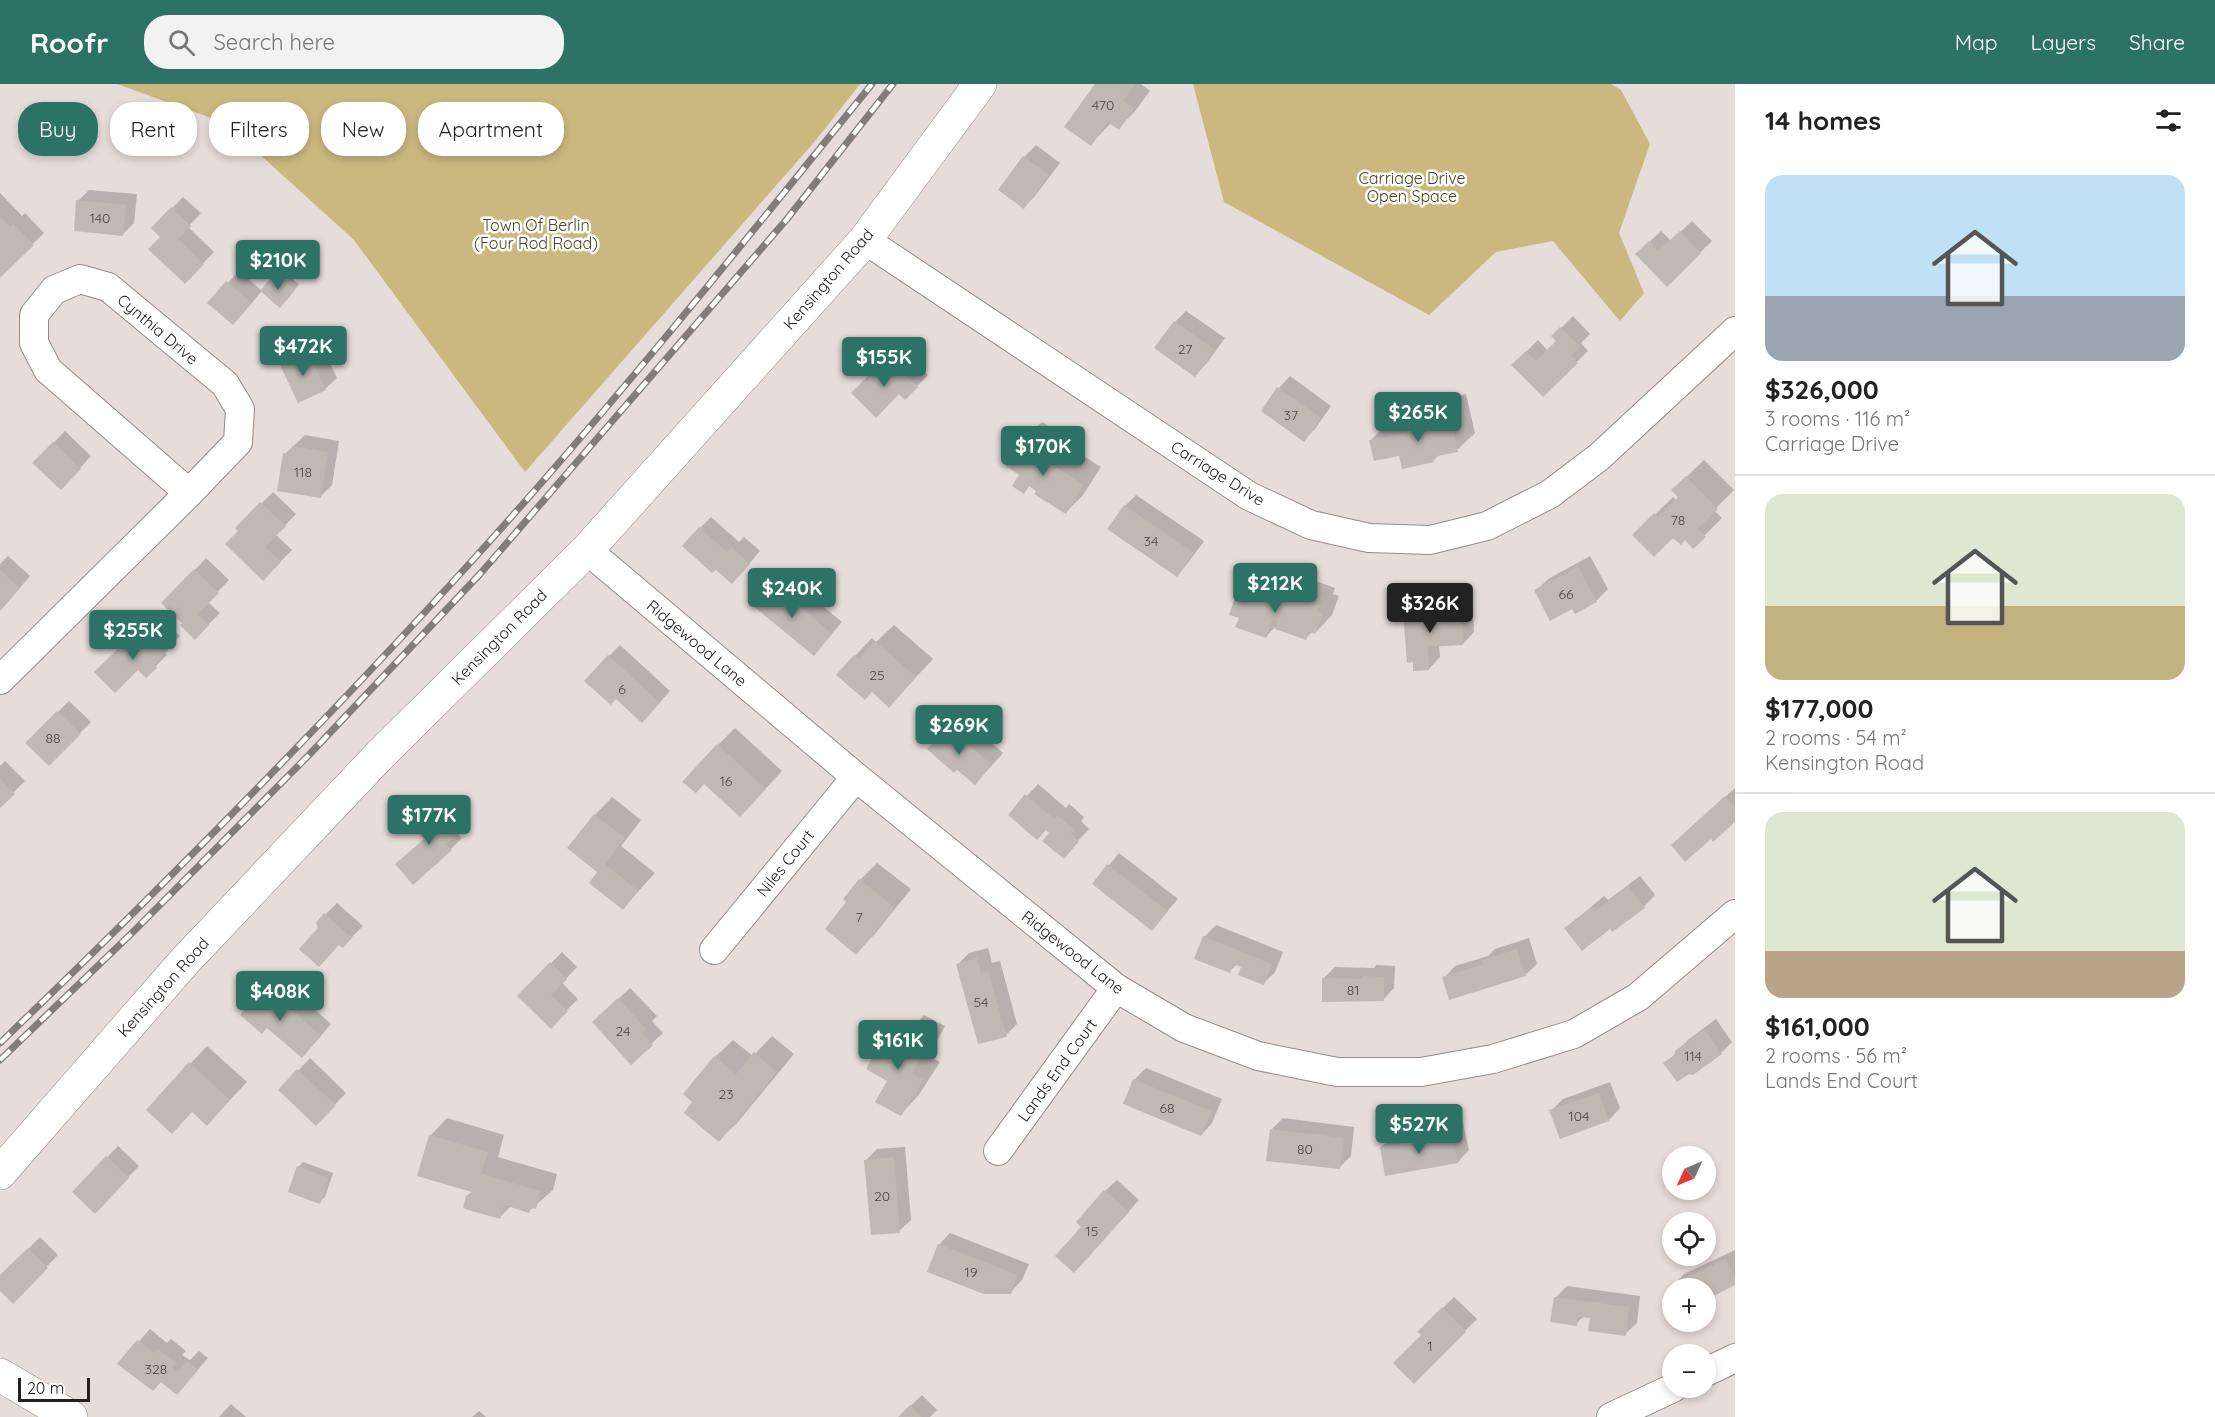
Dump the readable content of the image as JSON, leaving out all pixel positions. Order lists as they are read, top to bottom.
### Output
{
  "streets": {
    "street": [
      "Kensington Road",
      "Cynthia Drive",
      "Carriage Drive",
      "Ridgewood Lane",
      "Niles Court",
      "Lands End Court"
    ]
  },
  "crossings": [
    ["Kensington Road", "Carriage Drive"],
    ["Kensington Road", "Ridgewood Lane"],
    ["Ridgewood Lane", "Niles Court"],
    ["Ridgewood Lane", "Lands End Court"]
  ],
  "parks": ["Carriage Drive Open Space", "Town Of Berlin (Four Rod Road)"],
  "house_numbers": [
    "470",
    "140",
    "27",
    "37",
    "118",
    "78",
    "34",
    "66",
    "25",
    "6",
    "88",
    "16",
    "7",
    "81",
    "54",
    "24",
    "114",
    "23",
    "68",
    "104",
    "80",
    "20",
    "15",
    "19",
    "1",
    "328"
  ],
  "scale_bar": "20 m",
  "north": "bottom left",
  "page": {
    "header": "Roofr",
    "search": "Search here",
    "nav": ["Map", "Layers", "Share"],
    "heading": "14 homes",
    "chip": [
      "Buy",
      "Rent",
      "Filters",
      "New",
      "Apartment"
    ],
    "list": [
      {
        "name": "$326,000",
        "note": "3 rooms · 116 m² · Carriage Drive"
      },
      {
        "name": "$177,000",
        "note": "2 rooms · 54 m² · Kensington Road"
      },
      {
        "name": "$161,000",
        "note": "2 rooms · 56 m² · Lands End Court"
      }
    ],
    "price": [
      "$210K",
      "$472K",
      "$155K",
      "$265K",
      "$170K",
      "$212K",
      "$240K",
      "$326K",
      "$255K",
      "$269K",
      "$177K",
      "$408K",
      "$161K",
      "$527K"
    ],
    "map_buttons": ["+", "−"],
    "scale": "20 m"
  }
}
